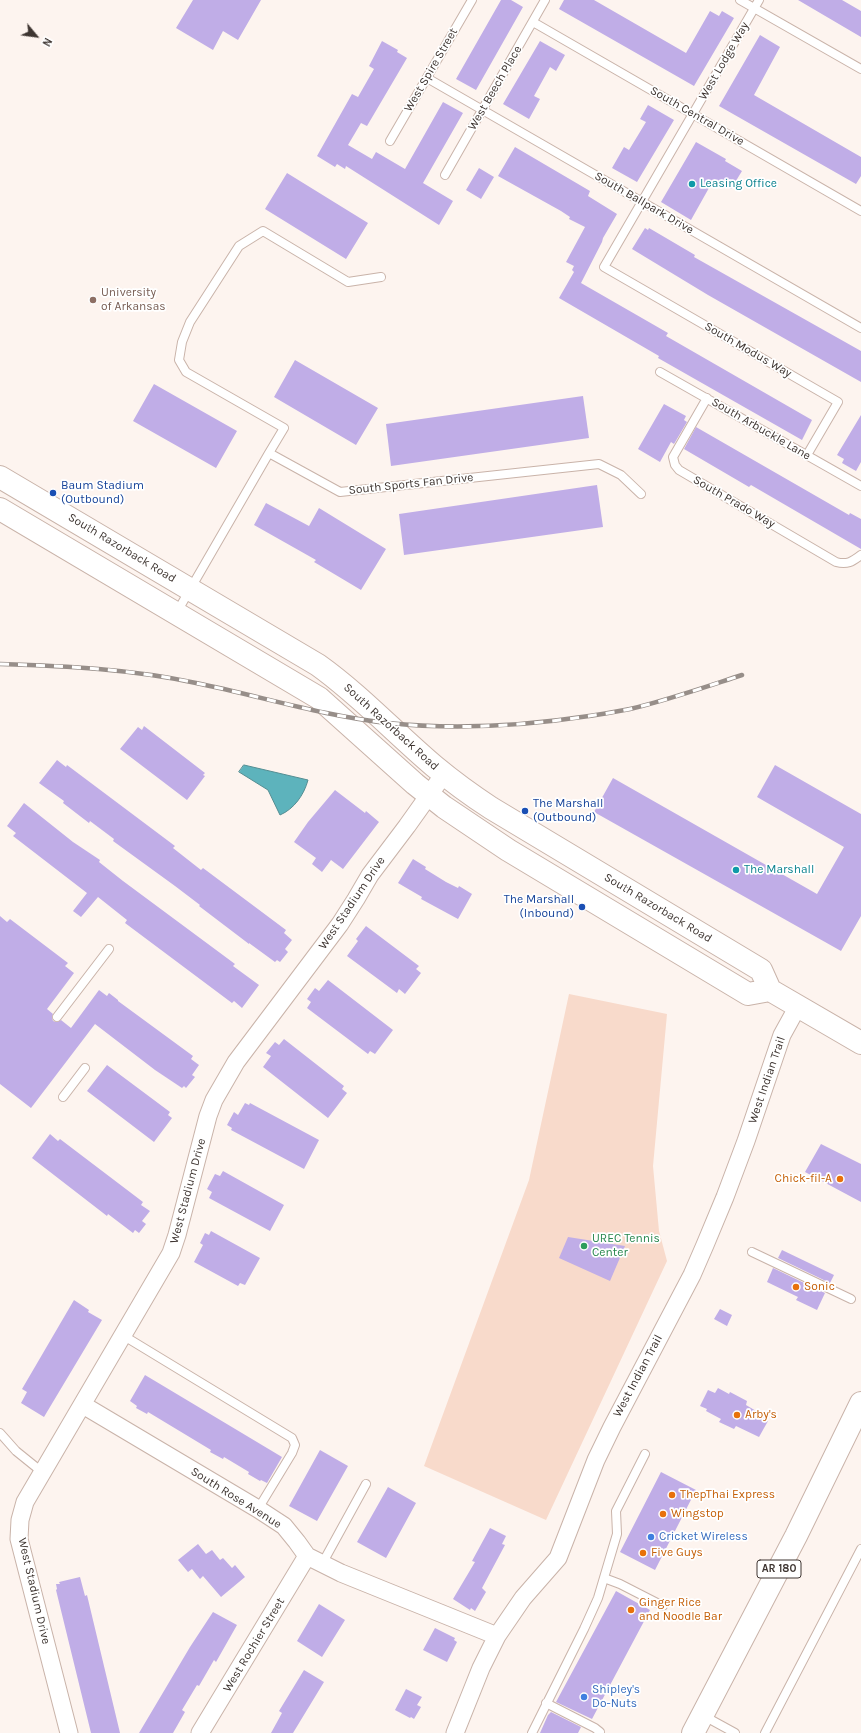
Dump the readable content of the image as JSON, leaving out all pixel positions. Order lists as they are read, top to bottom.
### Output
{
  "streets": {
    "main road": ["South Razorback Road", "AR 180"],
    "street": [
      "West Stadium Drive",
      "West Indian Trail",
      "South Rose Avenue",
      "West Rochier Street"
    ],
    "lane": [
      "West Lodge Way",
      "West Spire Street",
      "West Beech Place",
      "South Central Drive",
      "South Ballpark Drive",
      "South Modus Way",
      "South Arbuckle Lane",
      "South Sports Fan Drive",
      "South Prado Way"
    ]
  },
  "crossings": [
    ["West Lodge Way", "South Central Drive"],
    ["West Lodge Way", "South Ballpark Drive"],
    ["West Lodge Way", "South Modus Way"],
    ["West Spire Street", "South Ballpark Drive"],
    ["West Beech Place", "South Central Drive"],
    ["West Beech Place", "South Ballpark Drive"],
    ["South Modus Way", "South Arbuckle Lane"],
    ["South Arbuckle Lane", "South Prado Way"],
    ["South Razorback Road", "West Stadium Drive"],
    ["West Stadium Drive", "South Rose Avenue"],
    ["West Indian Trail", "South Rose Avenue"],
    ["South Rose Avenue", "West Rochier Street"]
  ],
  "places": [
    "Leasing Office",
    "University of Arkansas",
    "Baum Stadium (Outbound)",
    "The Marshall (Outbound)",
    "The Marshall",
    "The Marshall (Inbound)",
    "Chick-fil-A",
    "UREC Tennis Center",
    "Sonic",
    "Arby's",
    "ThepThai Express",
    "Wingstop",
    "Cricket Wireless",
    "Five Guys",
    "Ginger Rice and Noodle Bar",
    "Shipley's Do-Nuts"
  ],
  "north": "bottom right"
}
